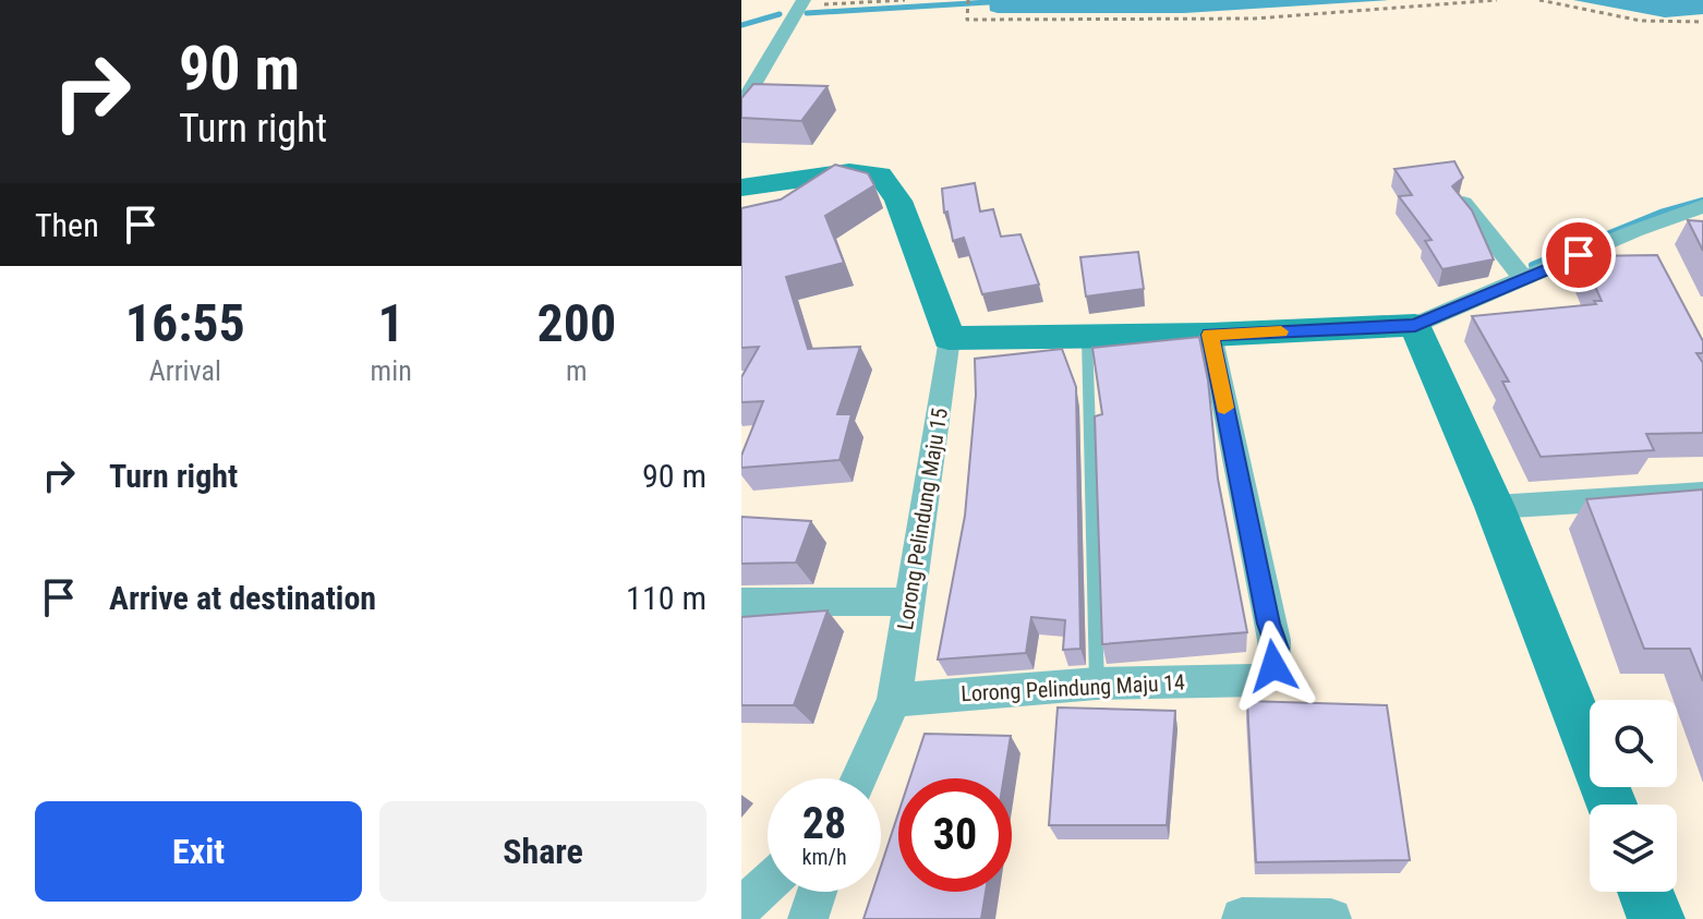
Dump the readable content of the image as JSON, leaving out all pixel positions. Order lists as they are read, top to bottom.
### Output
{
  "streets": {
    "street": ["Lorong Pelindung Maju 15", "Lorong Pelindung Maju 14"]
  },
  "crossings": [
    ["Lorong Pelindung Maju 15", "Lorong Pelindung Maju 14"]
  ],
  "page": {
    "turn": ["90 m", "Turn right"],
    "then": "Then",
    "eta": [
      "16:55",
      "Arrival",
      "1",
      "min",
      "200",
      "m"
    ],
    "list": [
      {
        "name": "Turn right",
        "value": "90 m"
      },
      {
        "name": "Arrive at destination",
        "value": "110 m"
      }
    ],
    "speed": "28 km/h",
    "limit": "30",
    "buttons": ["Exit", "Share"]
  }
}
